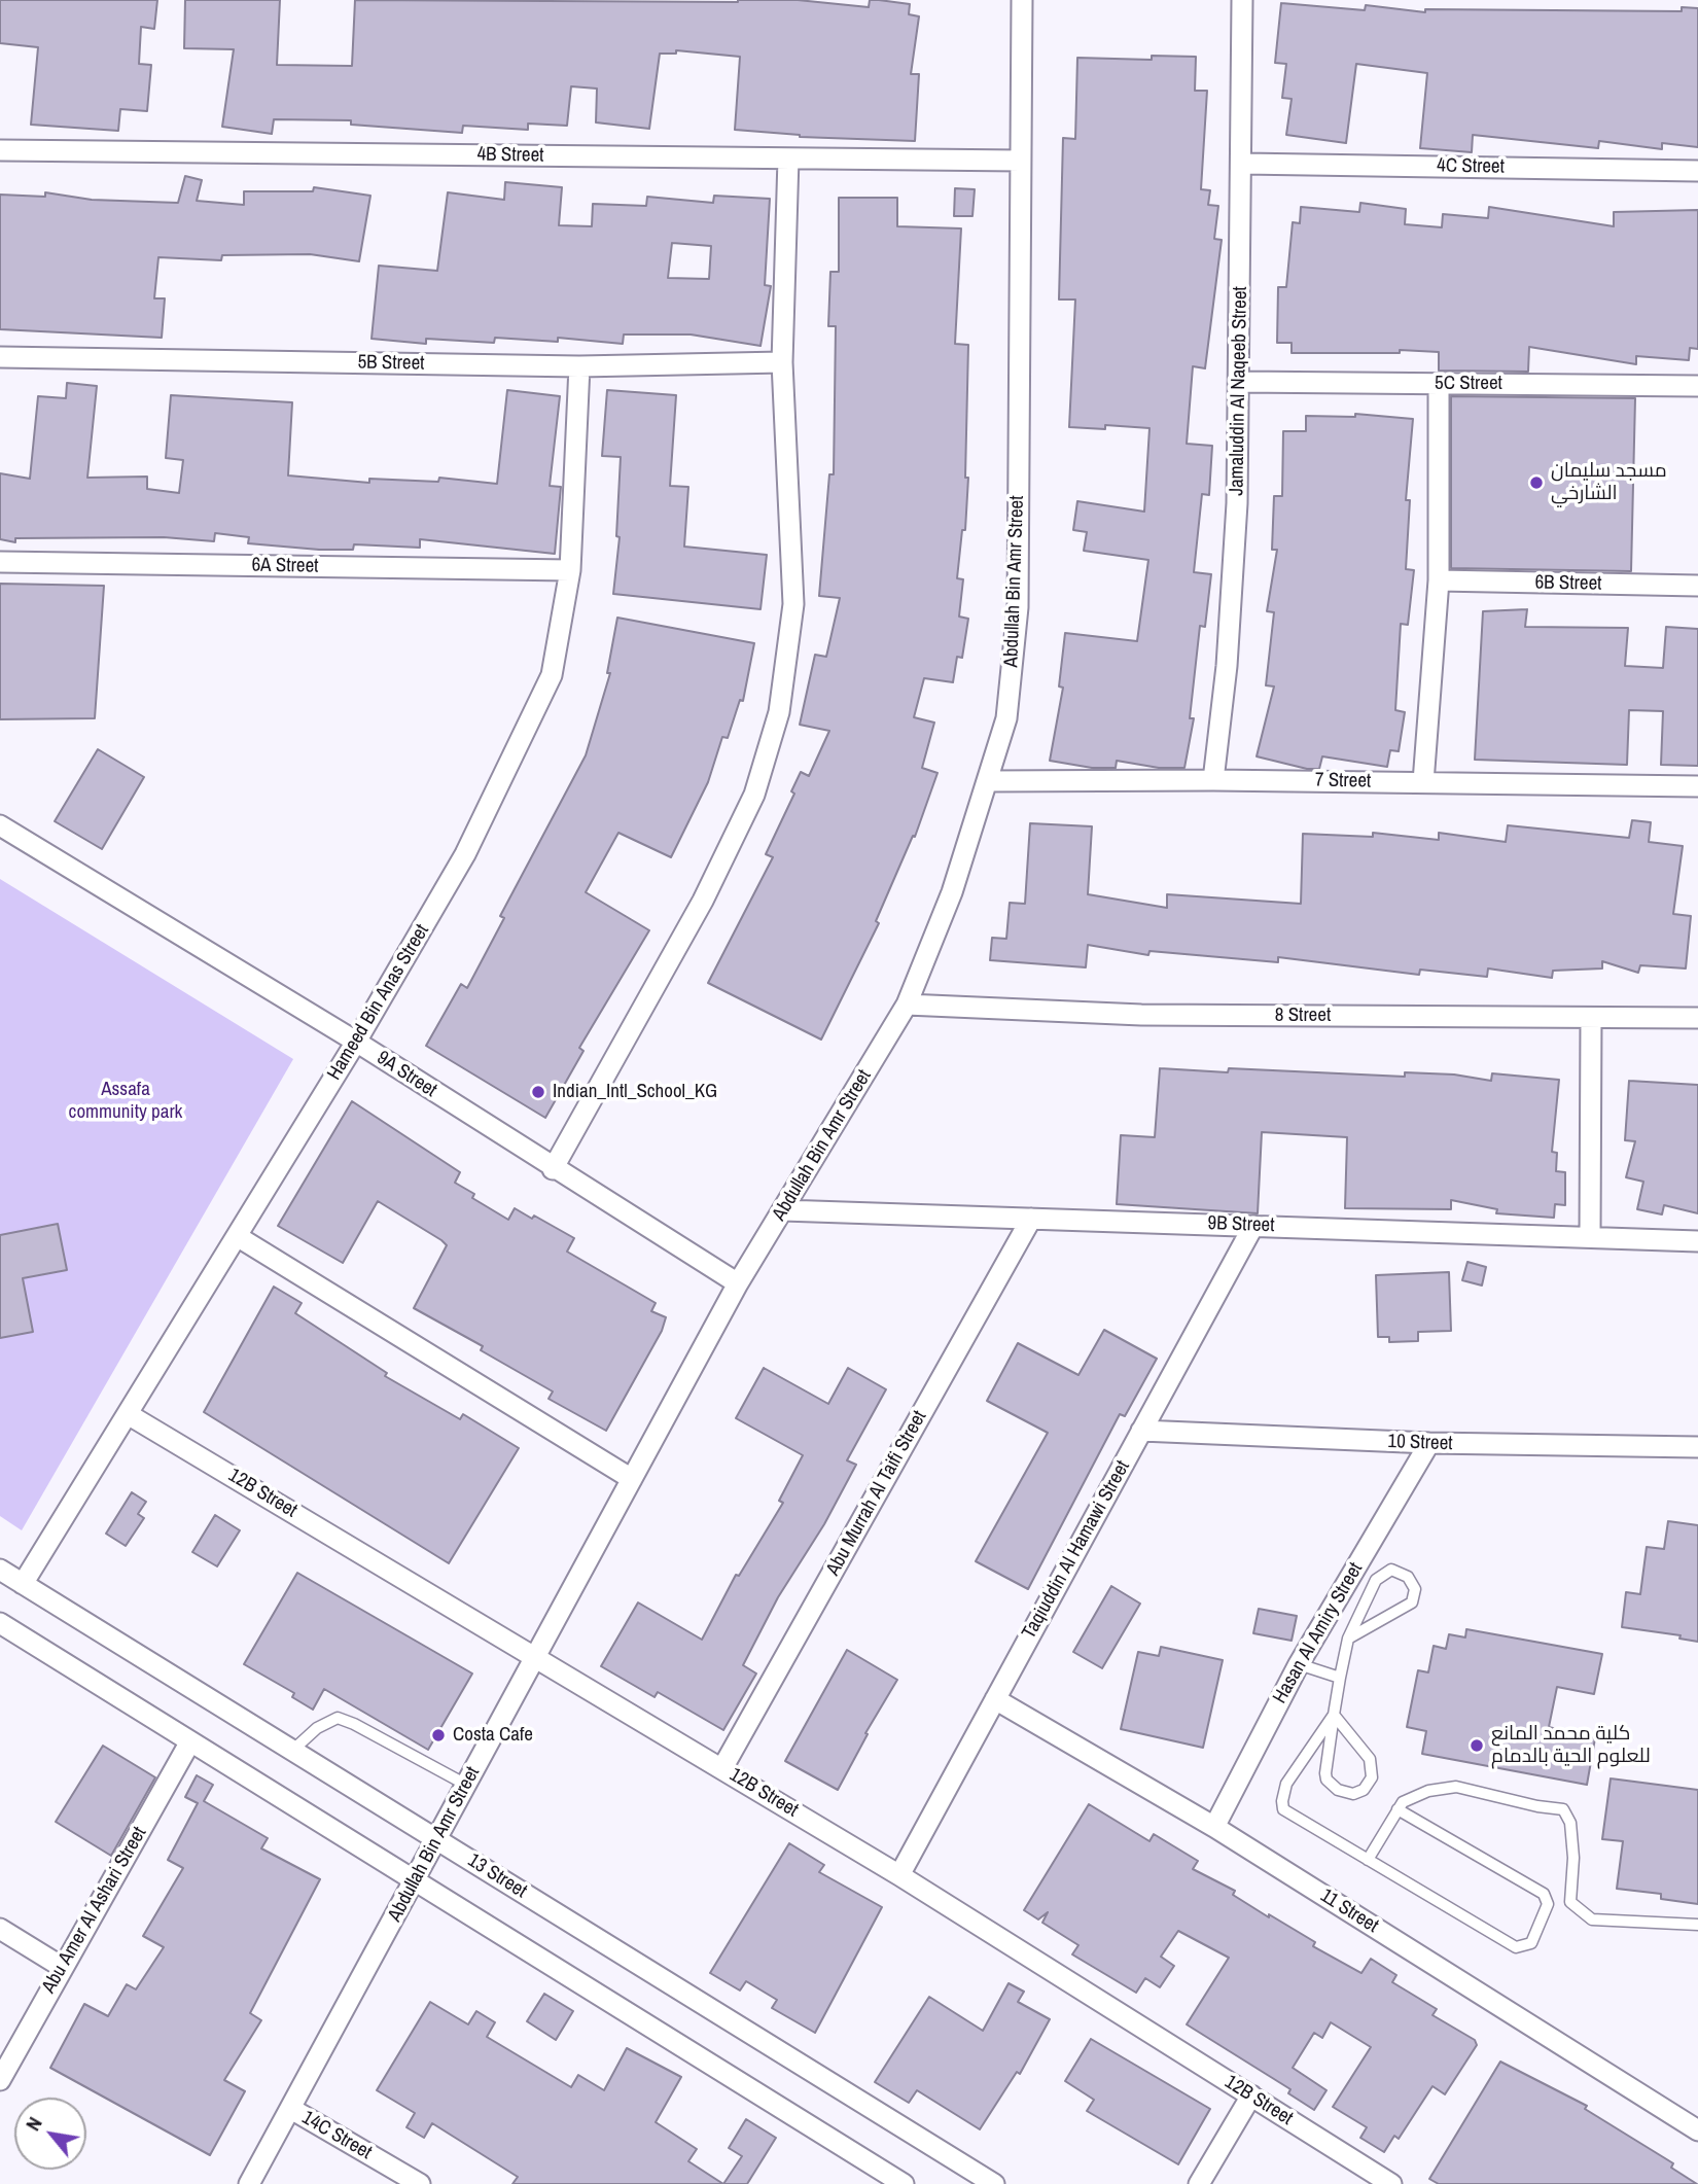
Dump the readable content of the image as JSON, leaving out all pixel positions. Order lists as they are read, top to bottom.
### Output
{
  "streets": {
    "street": [
      "4B Street",
      "4C Street",
      "5B Street",
      "5C Street",
      "Jamaluddin Al Naqeeb Street",
      "6A Street",
      "Abdullah Bin Amr Street",
      "6B Street",
      "7 Street",
      "Hameed Bin Anas Street",
      "8 Street",
      "9A Street",
      "9B Street",
      "10 Street",
      "12B Street",
      "Abu Murrah Al Taifi Street",
      "Taqiuddin Al Hamawi Street",
      "Hasan Al Amiry Street",
      "13 Street",
      "Abu Amer Al Ashari Street",
      "11 Street",
      "14C Street"
    ]
  },
  "crossings": [
    ["4B Street", "Abdullah Bin Amr Street"],
    ["4C Street", "Jamaluddin Al Naqeeb Street"],
    ["5B Street", "Hameed Bin Anas Street"],
    ["5C Street", "Jamaluddin Al Naqeeb Street"],
    ["Jamaluddin Al Naqeeb Street", "7 Street"],
    ["6A Street", "Hameed Bin Anas Street"],
    ["Abdullah Bin Amr Street", "7 Street"],
    ["Abdullah Bin Amr Street", "8 Street"],
    ["Abdullah Bin Amr Street", "9A Street"],
    ["Abdullah Bin Amr Street", "9B Street"],
    ["Abdullah Bin Amr Street", "12B Street"],
    ["Abdullah Bin Amr Street", "13 Street"],
    ["Abdullah Bin Amr Street", "14C Street"],
    ["Hameed Bin Anas Street", "9A Street"],
    ["Hameed Bin Anas Street", "12B Street"],
    ["Hameed Bin Anas Street", "13 Street"],
    ["9B Street", "Abu Murrah Al Taifi Street"],
    ["9B Street", "Taqiuddin Al Hamawi Street"],
    ["10 Street", "Taqiuddin Al Hamawi Street"],
    ["10 Street", "Hasan Al Amiry Street"],
    ["12B Street", "Abu Murrah Al Taifi Street"],
    ["12B Street", "Taqiuddin Al Hamawi Street"],
    ["Taqiuddin Al Hamawi Street", "11 Street"],
    ["Hasan Al Amiry Street", "11 Street"]
  ],
  "parks": ["Assafa community park"],
  "places": [
    "مسجد سليمان الشارخي",
    "Indian_Intl_School_KG",
    "Costa Cafe",
    "كلية محمد المانع للعلوم الحية بالدمام"
  ],
  "north": "top left"
}
